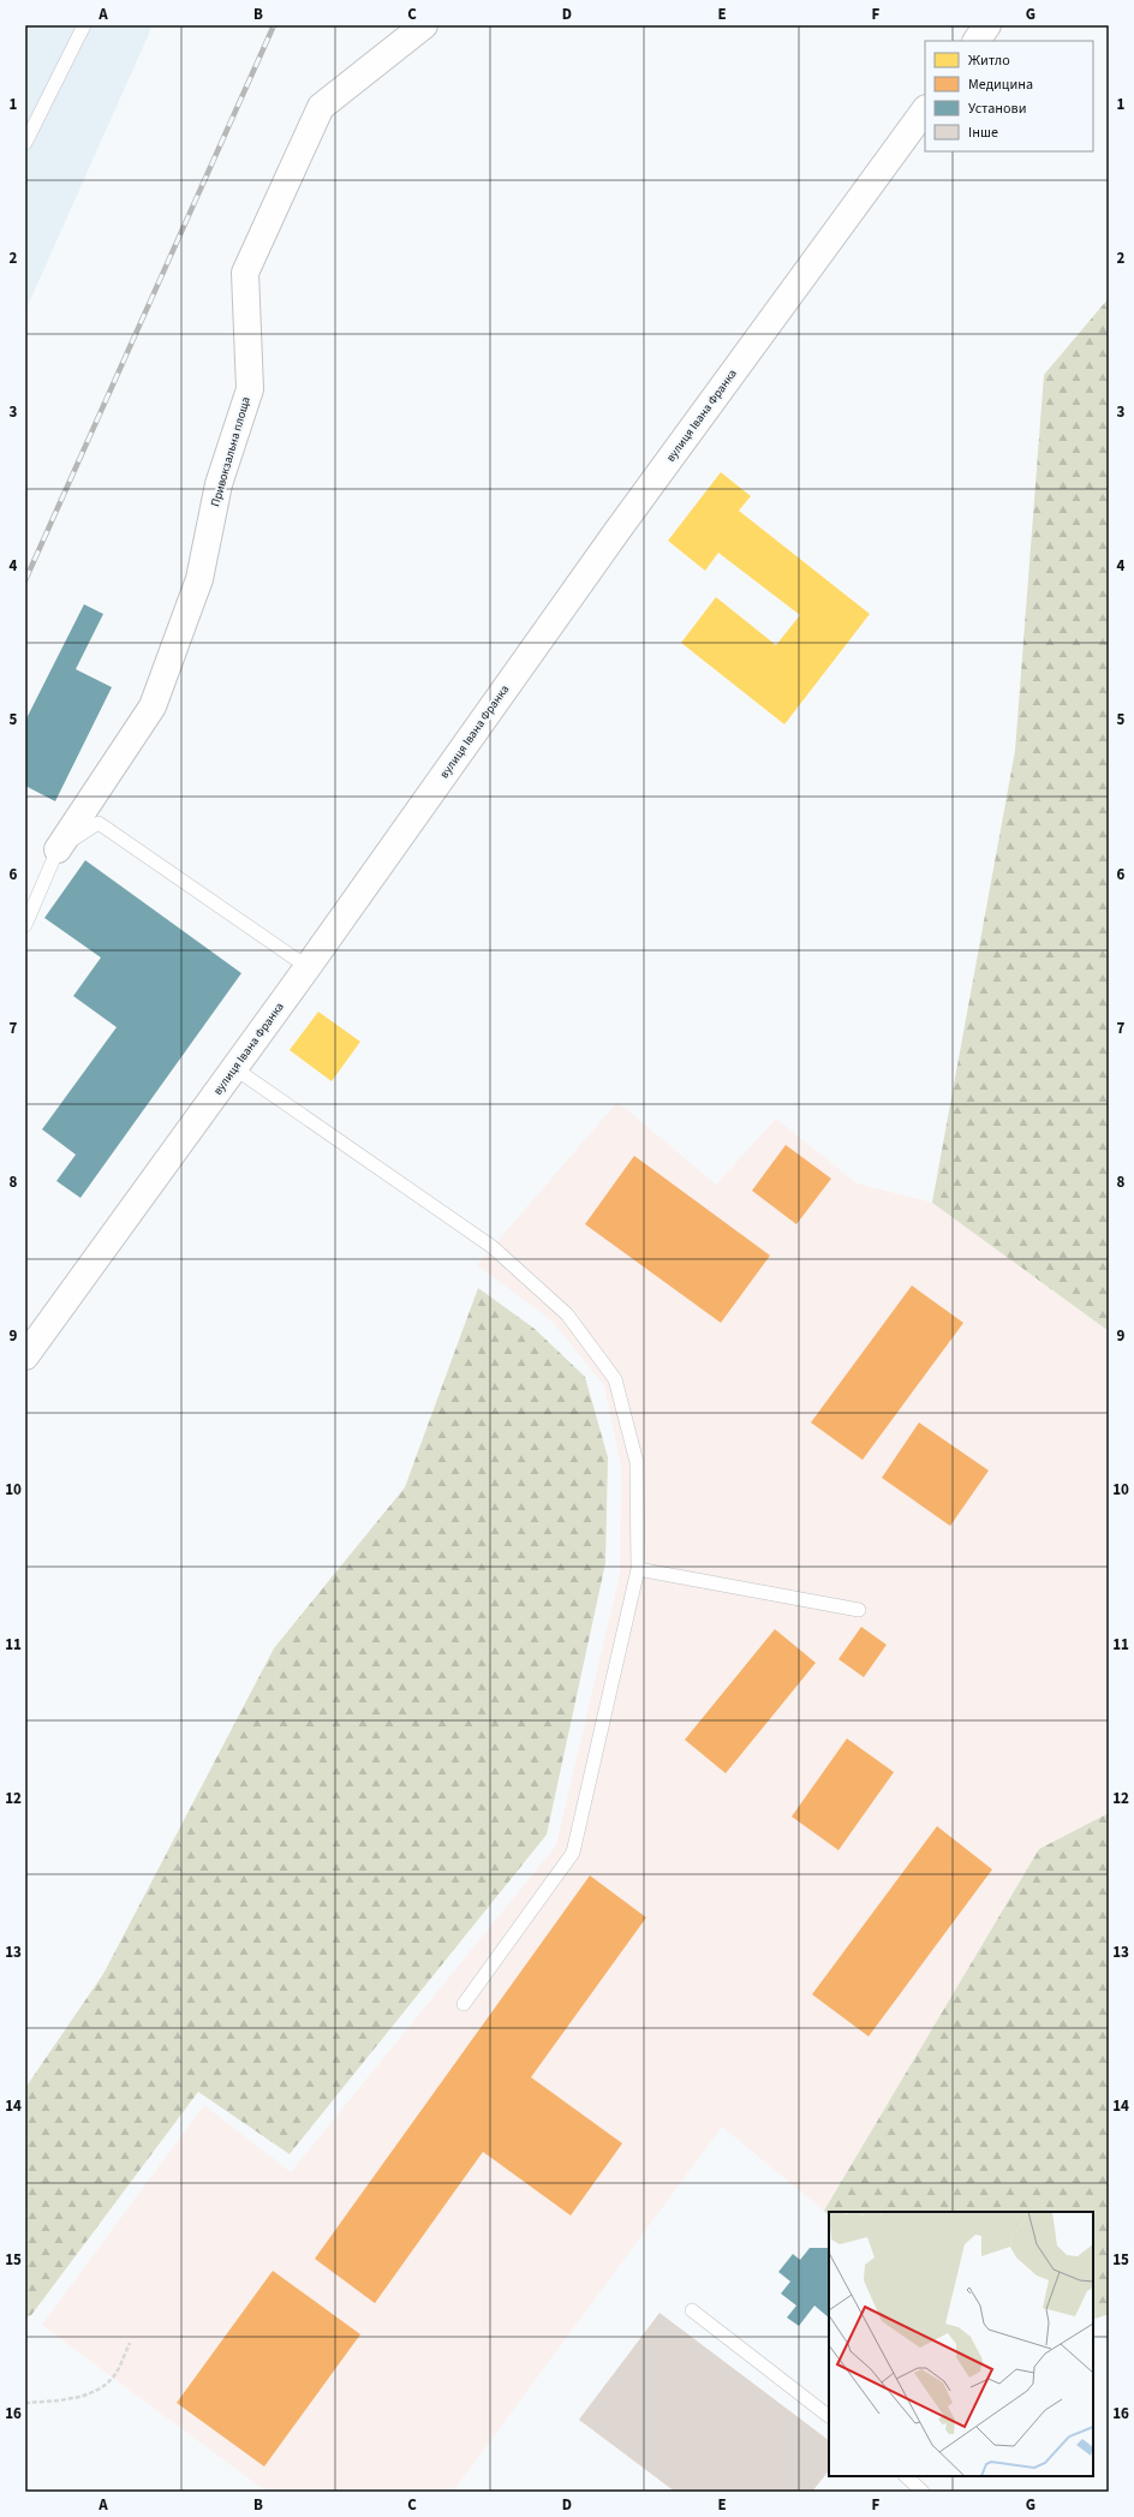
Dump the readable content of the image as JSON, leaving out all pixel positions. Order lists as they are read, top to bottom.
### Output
{
  "streets": {
    "main road": ["вулиця Івана Франка", "Привокзальна площа"]
  },
  "legend": [
    "Житло",
    "Медицина",
    "Установи",
    "Інше"
  ],
  "grid": {
    "columns": [
      "A",
      "B",
      "C",
      "D",
      "E",
      "F",
      "G"
    ],
    "rows": [
      "1",
      "2",
      "3",
      "4",
      "5",
      "6",
      "7",
      "8",
      "9",
      "10",
      "11",
      "12",
      "13",
      "14",
      "15",
      "16"
    ]
  }
}
